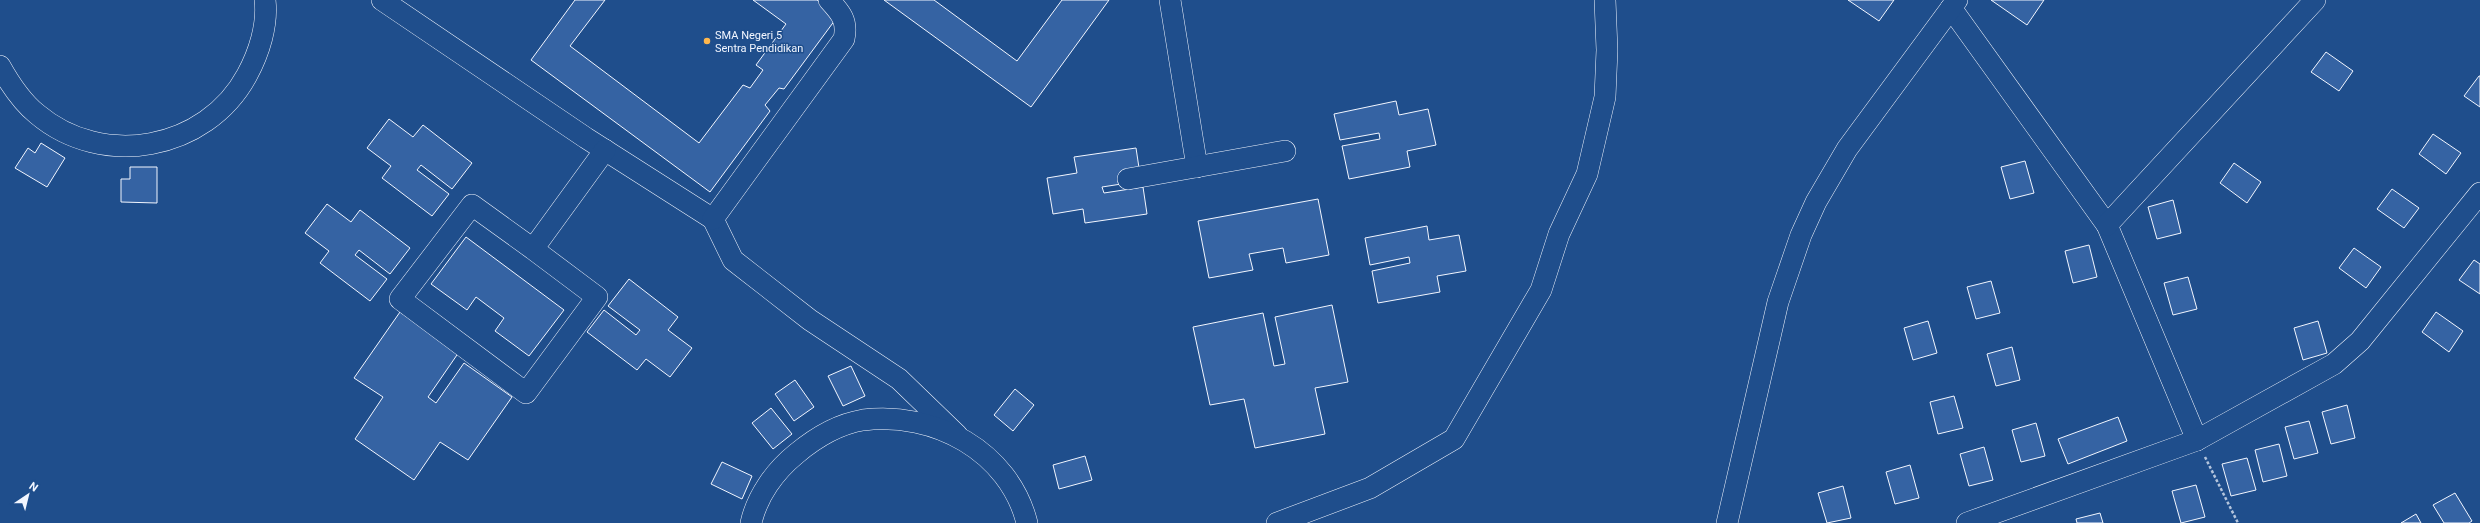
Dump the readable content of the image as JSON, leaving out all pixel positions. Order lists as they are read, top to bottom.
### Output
{
  "places": ["SMA Negeri 5 Sentra Pendidikan"],
  "north": "top right"
}
